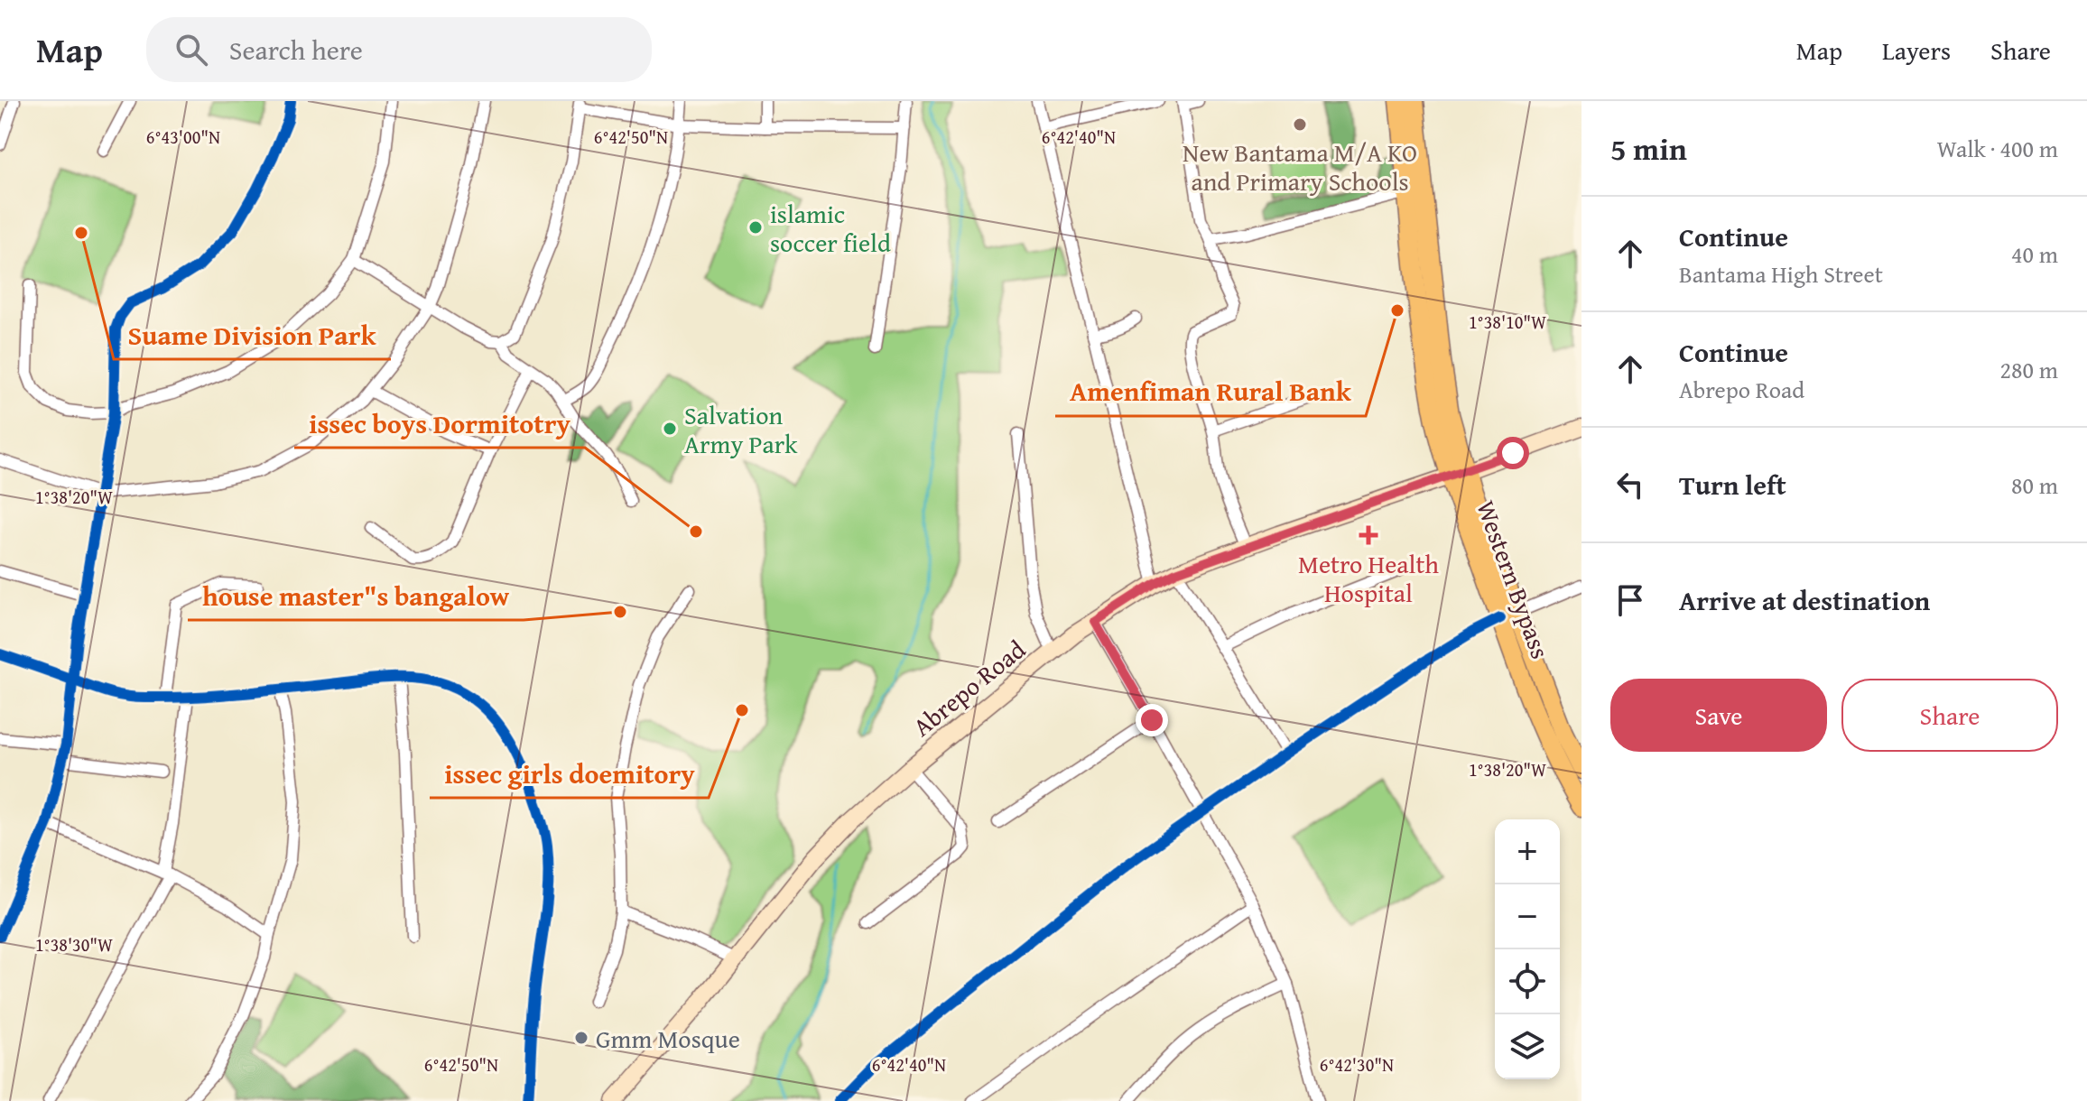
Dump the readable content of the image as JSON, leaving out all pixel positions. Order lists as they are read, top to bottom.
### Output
{
  "streets": {
    "highway": ["Western Bypass"],
    "main road": ["Abrepo Road"]
  },
  "crossings": [
    ["Western Bypass", "Abrepo Road"]
  ],
  "places": {
    "other": [
      "New Bantama M/A KO and Primary Schools",
      "islamic soccer field",
      "Suame Division Park",
      "Amenfiman Rural Bank",
      "Salvation Army Park",
      "issec boys Dormitotry",
      "house master\"s bangalow",
      "issec girls doemitory",
      "Gmm Mosque"
    ],
    "health": ["Metro Health Hospital"]
  },
  "page": {
    "header": "Map",
    "search": "Search here",
    "nav": ["Map", "Layers", "Share"],
    "heading": ["5 min", "Walk · 400 m"],
    "list": [
      ["Continue", "Bantama High Street", "40 m"],
      ["Continue", "Abrepo Road", "280 m"],
      ["Turn left", "80 m"],
      "Arrive at destination"
    ],
    "buttons": ["Save", "Share"],
    "map_buttons": ["+", "−"]
  },
  "coordinates": [
    "6°43'00\"N",
    "6°42'50\"N",
    "6°42'40\"N",
    "1°38'10\"W",
    "1°38'20\"W",
    "1°38'30\"W",
    "6°42'30\"N"
  ]
}
